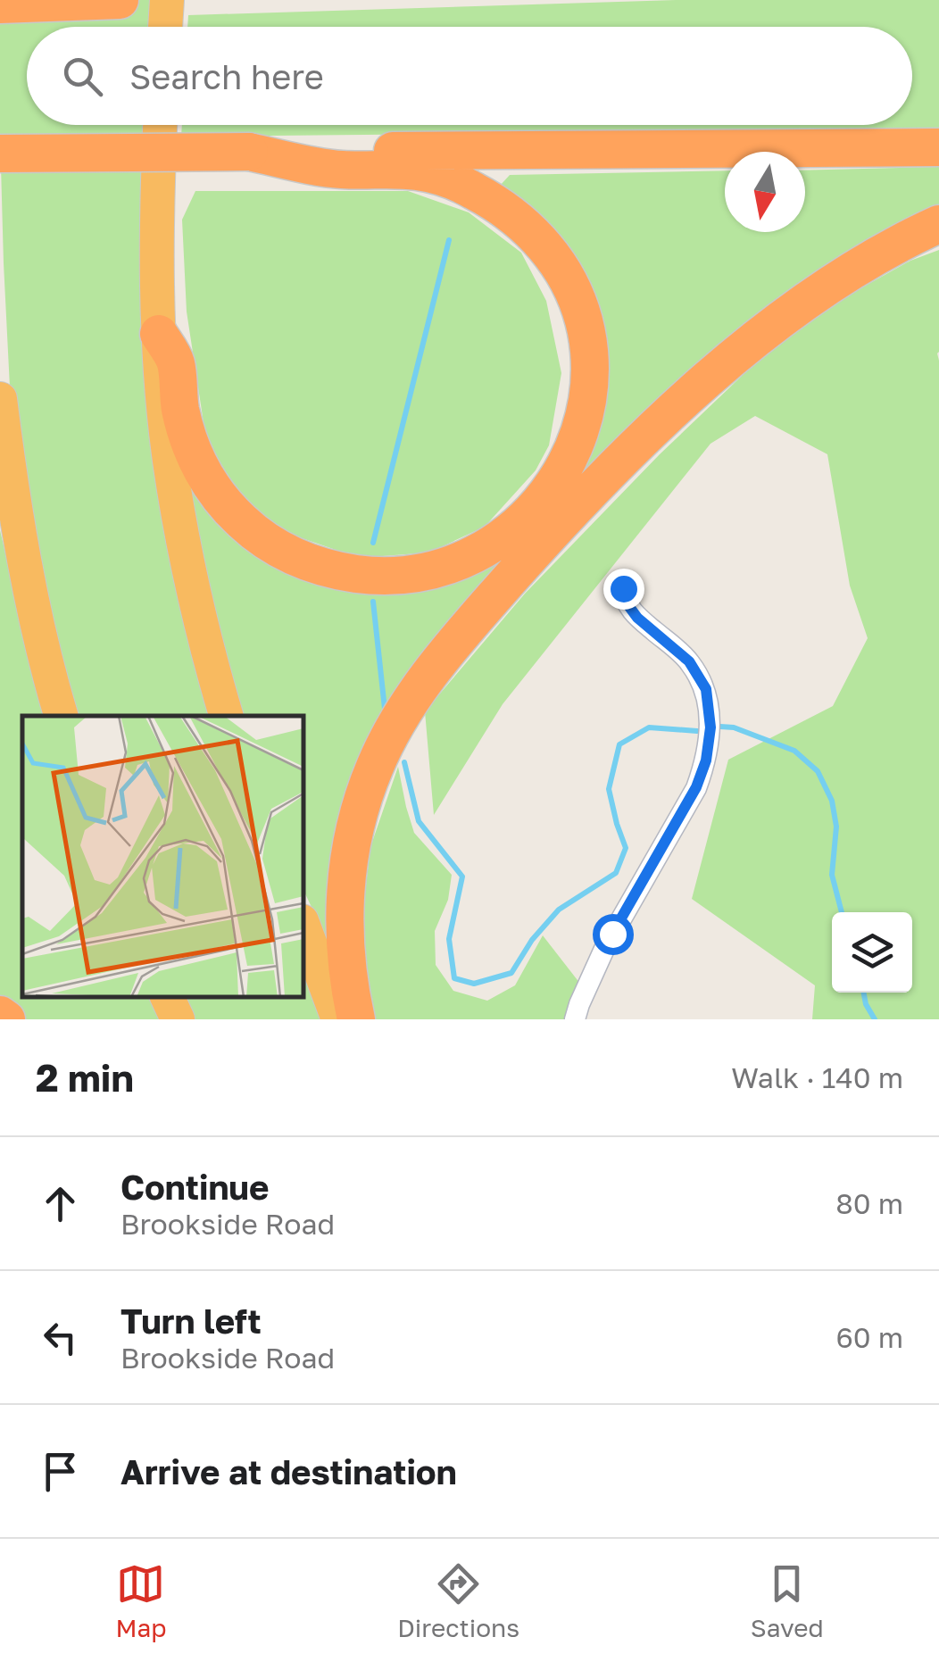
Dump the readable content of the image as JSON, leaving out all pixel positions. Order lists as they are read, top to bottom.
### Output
{
  "north": "bottom",
  "page": {
    "search": "Search here",
    "heading": ["2 min", "Walk · 140 m"],
    "list": [
      ["Continue", "Brookside Road", "80 m"],
      ["Turn left", "Brookside Road", "60 m"],
      "Arrive at destination"
    ],
    "nav": ["Map", "Directions", "Saved"]
  }
}
